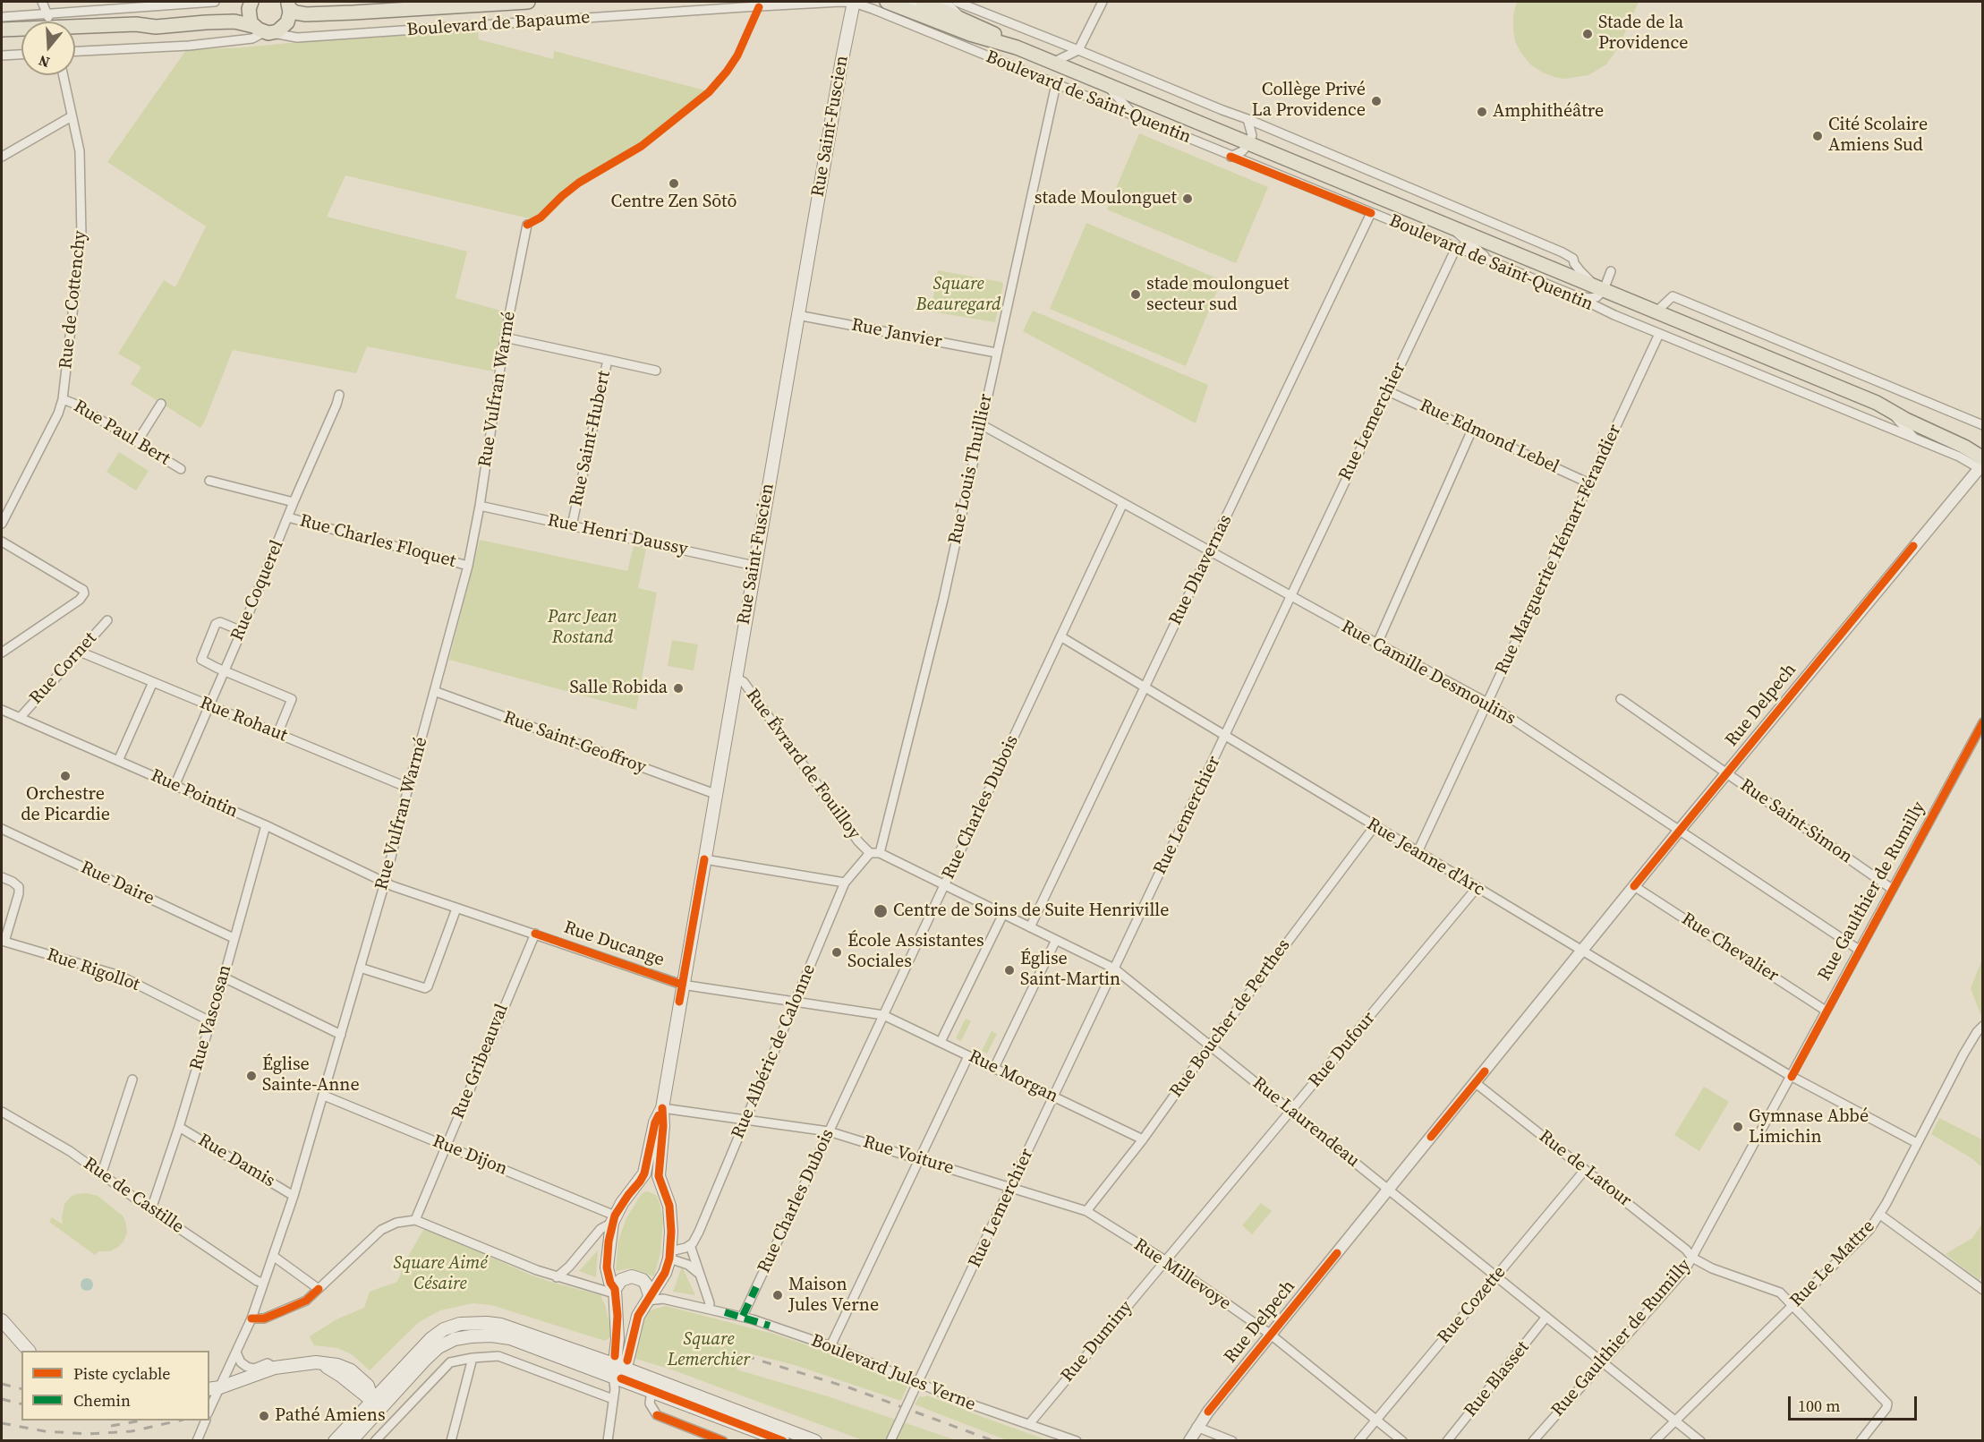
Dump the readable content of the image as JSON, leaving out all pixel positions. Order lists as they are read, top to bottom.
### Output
{
  "streets": {
    "main road": ["Boulevard de Bapaume", "Boulevard de Saint-Quentin", "Rue Saint-Fuscien"],
    "street": [
      "Rue de Cottenchy",
      "Rue Janvier",
      "Rue Vulfran Warmé",
      "Rue Lemerchier",
      "Rue Paul Bert",
      "Rue Edmond Lebel",
      "Rue Saint-Hubert",
      "Rue Louis Thuillier",
      "Rue Henri Daussy",
      "Rue Charles Floquet",
      "Rue Marguerite Hémart-Férandier",
      "Rue Dhavernas",
      "Rue Coquerel",
      "Rue Cornet",
      "Rue Camille Desmoulins",
      "Rue Delpech",
      "Rue Rohaut",
      "Rue Saint-Geoffroy",
      "Rue Évrard de Fouilloy",
      "Rue Pointin",
      "Rue Charles Dubois",
      "Rue Saint-Simon",
      "Rue Jeanne d'Arc",
      "Rue Daire",
      "Rue Gaulthier de Rumilly",
      "Rue Ducange",
      "Rue Chevalier",
      "Rue Rigollot",
      "Rue Vascosan",
      "Rue Boucher de Perthes",
      "Rue Dufour",
      "Rue Albéric de Calonne",
      "Rue Gribeauval",
      "Rue Morgan",
      "Rue Laurendeau",
      "Rue Dijon",
      "Rue Voiture",
      "Rue Damis",
      "Rue de Latour",
      "Rue de Castille",
      "Rue Le Mattre",
      "Rue Millevoye",
      "Rue Cozette",
      "Rue Duminy",
      "Boulevard Jules Verne",
      "Rue Blasset"
    ]
  },
  "crossings": [
    ["Boulevard de Bapaume", "Boulevard de Saint-Quentin"],
    ["Boulevard de Bapaume", "Rue Saint-Fuscien"],
    ["Boulevard de Saint-Quentin", "Rue Saint-Fuscien"],
    ["Boulevard de Saint-Quentin", "Rue Lemerchier"],
    ["Boulevard de Saint-Quentin", "Rue Louis Thuillier"],
    ["Boulevard de Saint-Quentin", "Rue Marguerite Hémart-Férandier"],
    ["Boulevard de Saint-Quentin", "Rue Dhavernas"],
    ["Boulevard de Saint-Quentin", "Rue Delpech"],
    ["Rue Saint-Fuscien", "Rue Janvier"],
    ["Rue Saint-Fuscien", "Rue Henri Daussy"],
    ["Rue Saint-Fuscien", "Rue Saint-Geoffroy"],
    ["Rue Saint-Fuscien", "Rue Évrard de Fouilloy"],
    ["Rue Saint-Fuscien", "Rue Ducange"],
    ["Rue Saint-Fuscien", "Rue Voiture"],
    ["Rue de Cottenchy", "Rue Paul Bert"],
    ["Rue Janvier", "Rue Louis Thuillier"],
    ["Rue Vulfran Warmé", "Rue Saint-Hubert"],
    ["Rue Vulfran Warmé", "Rue Henri Daussy"],
    ["Rue Vulfran Warmé", "Rue Charles Floquet"],
    ["Rue Vulfran Warmé", "Rue Rohaut"],
    ["Rue Vulfran Warmé", "Rue Saint-Geoffroy"],
    ["Rue Vulfran Warmé", "Rue Pointin"],
    ["Rue Vulfran Warmé", "Rue Ducange"],
    ["Rue Vulfran Warmé", "Rue Dijon"],
    ["Rue Vulfran Warmé", "Rue Damis"],
    ["Rue Vulfran Warmé", "Rue de Castille"],
    ["Rue Lemerchier", "Rue Edmond Lebel"],
    ["Rue Lemerchier", "Rue Camille Desmoulins"],
    ["Rue Lemerchier", "Rue Jeanne d'Arc"],
    ["Rue Lemerchier", "Rue Morgan"],
    ["Rue Lemerchier", "Rue Laurendeau"],
    ["Rue Lemerchier", "Rue Voiture"],
    ["Rue Lemerchier", "Boulevard Jules Verne"],
    ["Rue Edmond Lebel", "Rue Marguerite Hémart-Férandier"],
    ["Rue Saint-Hubert", "Rue Henri Daussy"],
    ["Rue Louis Thuillier", "Rue Camille Desmoulins"],
    ["Rue Louis Thuillier", "Rue Laurendeau"],
    ["Rue Charles Floquet", "Rue Coquerel"],
    ["Rue Marguerite Hémart-Férandier", "Rue Camille Desmoulins"],
    ["Rue Marguerite Hémart-Férandier", "Rue Jeanne d'Arc"],
    ["Rue Dhavernas", "Rue Camille Desmoulins"],
    ["Rue Dhavernas", "Rue Jeanne d'Arc"],
    ["Rue Dhavernas", "Rue Laurendeau"],
    ["Rue Coquerel", "Rue Rohaut"],
    ["Rue Coquerel", "Rue Pointin"],
    ["Rue Cornet", "Rue Rohaut"],
    ["Rue Cornet", "Rue Pointin"],
    ["Rue Camille Desmoulins", "Rue Delpech"],
    ["Rue Camille Desmoulins", "Rue Charles Dubois"],
    ["Rue Camille Desmoulins", "Rue Gaulthier de Rumilly"],
    ["Rue Delpech", "Rue Saint-Simon"],
    ["Rue Delpech", "Rue Jeanne d'Arc"],
    ["Rue Delpech", "Rue Chevalier"],
    ["Rue Delpech", "Rue Laurendeau"],
    ["Rue Delpech", "Rue de Latour"],
    ["Rue Delpech", "Rue Millevoye"],
    ["Rue Évrard de Fouilloy", "Rue Albéric de Calonne"],
    ["Rue Pointin", "Rue Ducange"],
    ["Rue Pointin", "Rue Vascosan"],
    ["Rue Charles Dubois", "Rue Jeanne d'Arc"],
    ["Rue Charles Dubois", "Rue Morgan"],
    ["Rue Charles Dubois", "Rue Laurendeau"],
    ["Rue Charles Dubois", "Rue Voiture"],
    ["Rue Charles Dubois", "Boulevard Jules Verne"],
    ["Rue Saint-Simon", "Rue Gaulthier de Rumilly"],
    ["Rue Jeanne d'Arc", "Rue Gaulthier de Rumilly"],
    ["Rue Jeanne d'Arc", "Rue Boucher de Perthes"],
    ["Rue Jeanne d'Arc", "Rue Dufour"],
    ["Rue Jeanne d'Arc", "Rue Le Mattre"],
    ["Rue Daire", "Rue Vascosan"],
    ["Rue Gaulthier de Rumilly", "Rue Chevalier"],
    ["Rue Gaulthier de Rumilly", "Rue Laurendeau"],
    ["Rue Gaulthier de Rumilly", "Rue de Latour"],
    ["Rue Ducange", "Rue Albéric de Calonne"],
    ["Rue Ducange", "Rue Gribeauval"],
    ["Rue Ducange", "Rue Morgan"],
    ["Rue Rigollot", "Rue Vascosan"],
    ["Rue Vascosan", "Rue Damis"],
    ["Rue Vascosan", "Rue de Castille"],
    ["Rue Boucher de Perthes", "Rue Morgan"],
    ["Rue Boucher de Perthes", "Rue Laurendeau"],
    ["Rue Boucher de Perthes", "Rue Voiture"],
    ["Rue Boucher de Perthes", "Rue Millevoye"],
    ["Rue Dufour", "Rue Laurendeau"],
    ["Rue Dufour", "Rue Millevoye"],
    ["Rue Dufour", "Rue Duminy"],
    ["Rue Albéric de Calonne", "Rue Morgan"],
    ["Rue Albéric de Calonne", "Rue Voiture"],
    ["Rue Gribeauval", "Rue Dijon"],
    ["Rue Laurendeau", "Rue Le Mattre"],
    ["Rue Laurendeau", "Rue Cozette"],
    ["Rue Laurendeau", "Rue Blasset"],
    ["Rue Voiture", "Rue Millevoye"],
    ["Rue de Latour", "Rue Le Mattre"],
    ["Rue de Latour", "Rue Cozette"],
    ["Rue Millevoye", "Rue Cozette"],
    ["Rue Millevoye", "Rue Duminy"],
    ["Rue Duminy", "Boulevard Jules Verne"]
  ],
  "parks": [
    "Square Beauregard",
    "Parc Jean Rostand",
    "Square Aimé Césaire",
    "Square Lemerchier"
  ],
  "places": [
    "Stade de la Providence",
    "Collège Privé La Providence",
    "Amphithéâtre",
    "Cité Scolaire Amiens Sud",
    "Centre Zen Sōtō",
    "stade Moulonguet",
    "stade moulonguet secteur sud",
    "Salle Robida",
    "Orchestre de Picardie",
    "Centre de Soins de Suite Henriville",
    "École Assistantes Sociales",
    "Église Saint-Martin",
    "Église Sainte-Anne",
    "Gymnase Abbé Limichin",
    "Maison Jules Verne",
    "Pathé Amiens"
  ],
  "legend": ["Piste cyclable", "Chemin"],
  "scale_bar": "100 m",
  "north": "bottom"
}
